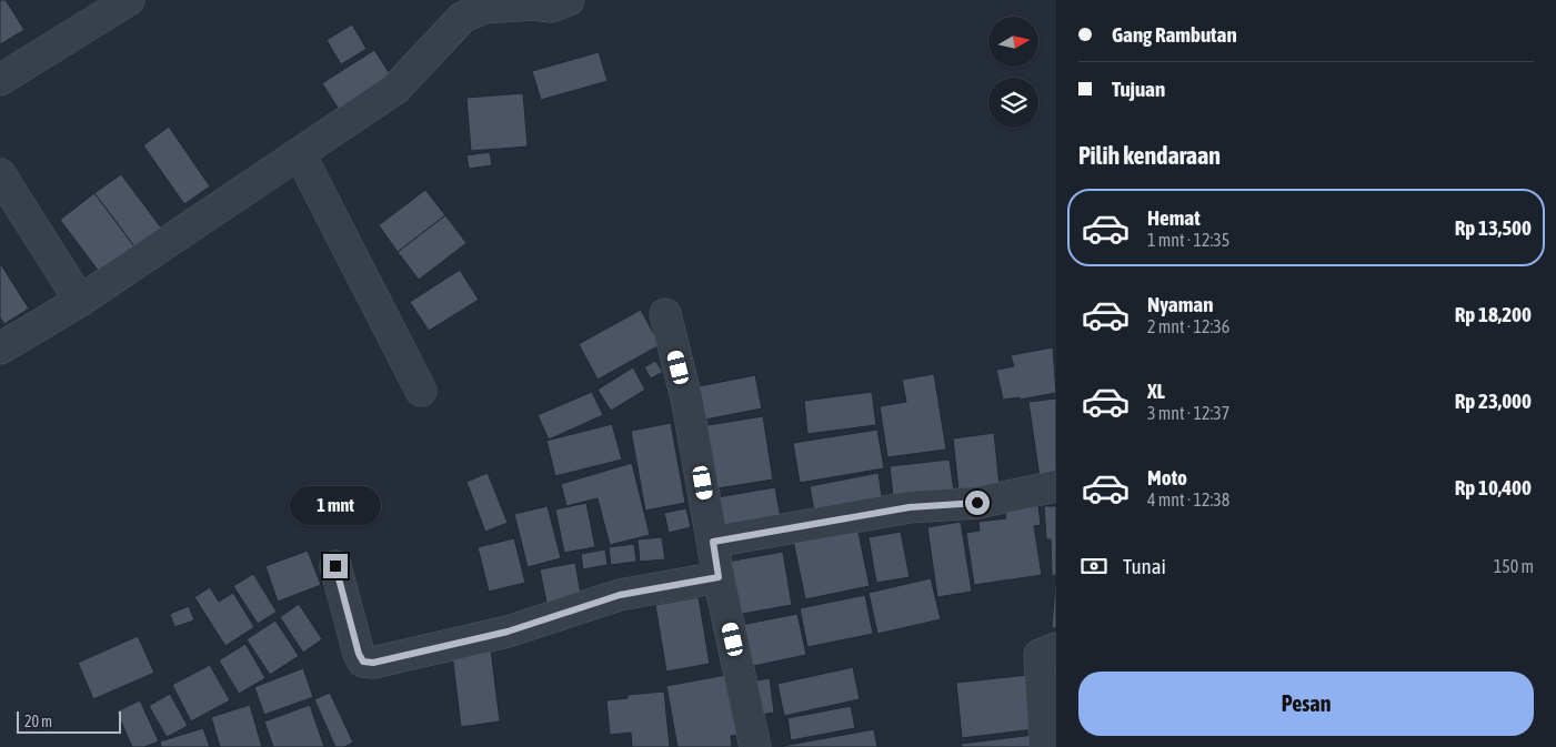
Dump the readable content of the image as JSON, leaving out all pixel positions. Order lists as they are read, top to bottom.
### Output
{
  "scale_bar": "20 m",
  "north": "right",
  "page": {
    "banner": ["Gang Rambutan", "Tujuan"],
    "heading": "Pilih kendaraan",
    "list": [
      {
        "name": "Hemat",
        "note": "1 mnt · 12:35",
        "value": "Rp 13,500"
      },
      {
        "name": "Nyaman",
        "note": "2 mnt · 12:36",
        "value": "Rp 18,200"
      },
      {
        "name": "XL",
        "note": "3 mnt · 12:37",
        "value": "Rp 23,000"
      },
      {
        "name": "Moto",
        "note": "4 mnt · 12:38",
        "value": "Rp 10,400"
      }
    ],
    "bubble": "1 mnt",
    "pay": ["Tunai", "150 m"],
    "buttons": "Pesan",
    "scale": "20 m"
  }
}
